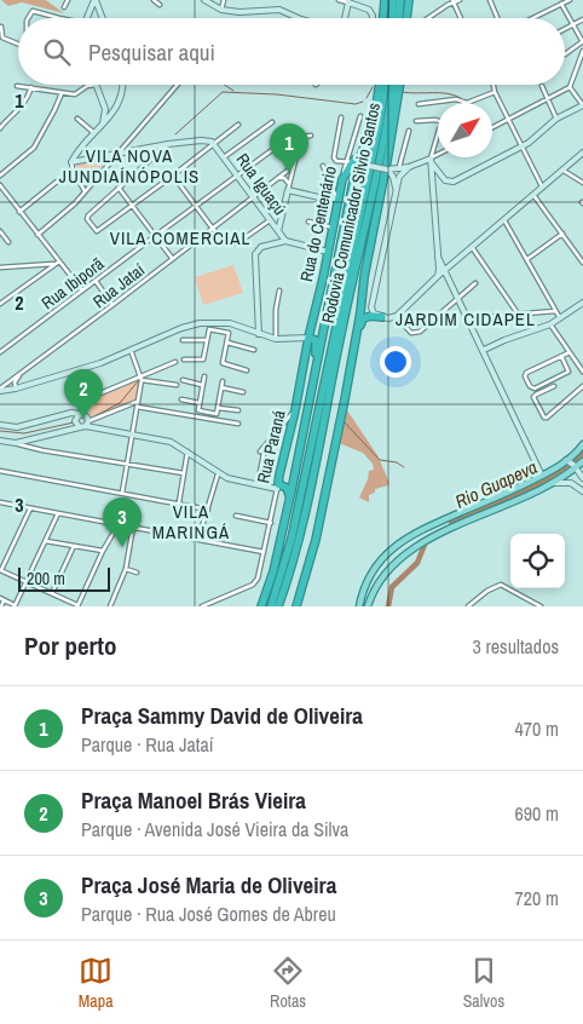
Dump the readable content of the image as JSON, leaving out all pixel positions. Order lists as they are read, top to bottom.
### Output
{
  "streets": {
    "highway": ["Rodovia Comunicador Silvio Santos", "Rua do Centenário", "Rua Paraná"],
    "street": ["Rua Iguaçú", "Rua Ibiporã", "Rua Jataí"]
  },
  "crossings": [
    ["Rua Iguaçú", "Rua do Centenário"],
    ["Rua Iguaçú", "Rua Ibiporã"],
    ["Rua Iguaçú", "Rua Jataí"],
    ["Rua do Centenário", "Rua Paraná"]
  ],
  "districts": [
    "VILA NOVA JUNDIAÍNÓPOLIS",
    "VILA COMERCIAL",
    "JARDIM CIDAPEL",
    "VILA MARINGÁ"
  ],
  "water": ["Rio Guapeva"],
  "scale_bar": "200 m",
  "north": "top right",
  "page": {
    "search": "Pesquisar aqui",
    "pins": ["1", "2", "3"],
    "scale": "200 m",
    "heading": ["Por perto", "3 resultados"],
    "list": [
      {
        "mark": "1",
        "name": "Praça Sammy David de Oliveira",
        "note": "Parque · Rua Jataí",
        "value": "470 m"
      },
      {
        "mark": "2",
        "name": "Praça Manoel Brás Vieira",
        "note": "Parque · Avenida José Vieira da Silva",
        "value": "690 m"
      },
      {
        "mark": "3",
        "name": "Praça José Maria de Oliveira",
        "note": "Parque · Rua José Gomes de Abreu",
        "value": "720 m"
      }
    ],
    "nav": ["Mapa", "Rotas", "Salvos"]
  },
  "grid": {
    "rows": ["1", "2", "3"]
  }
}
